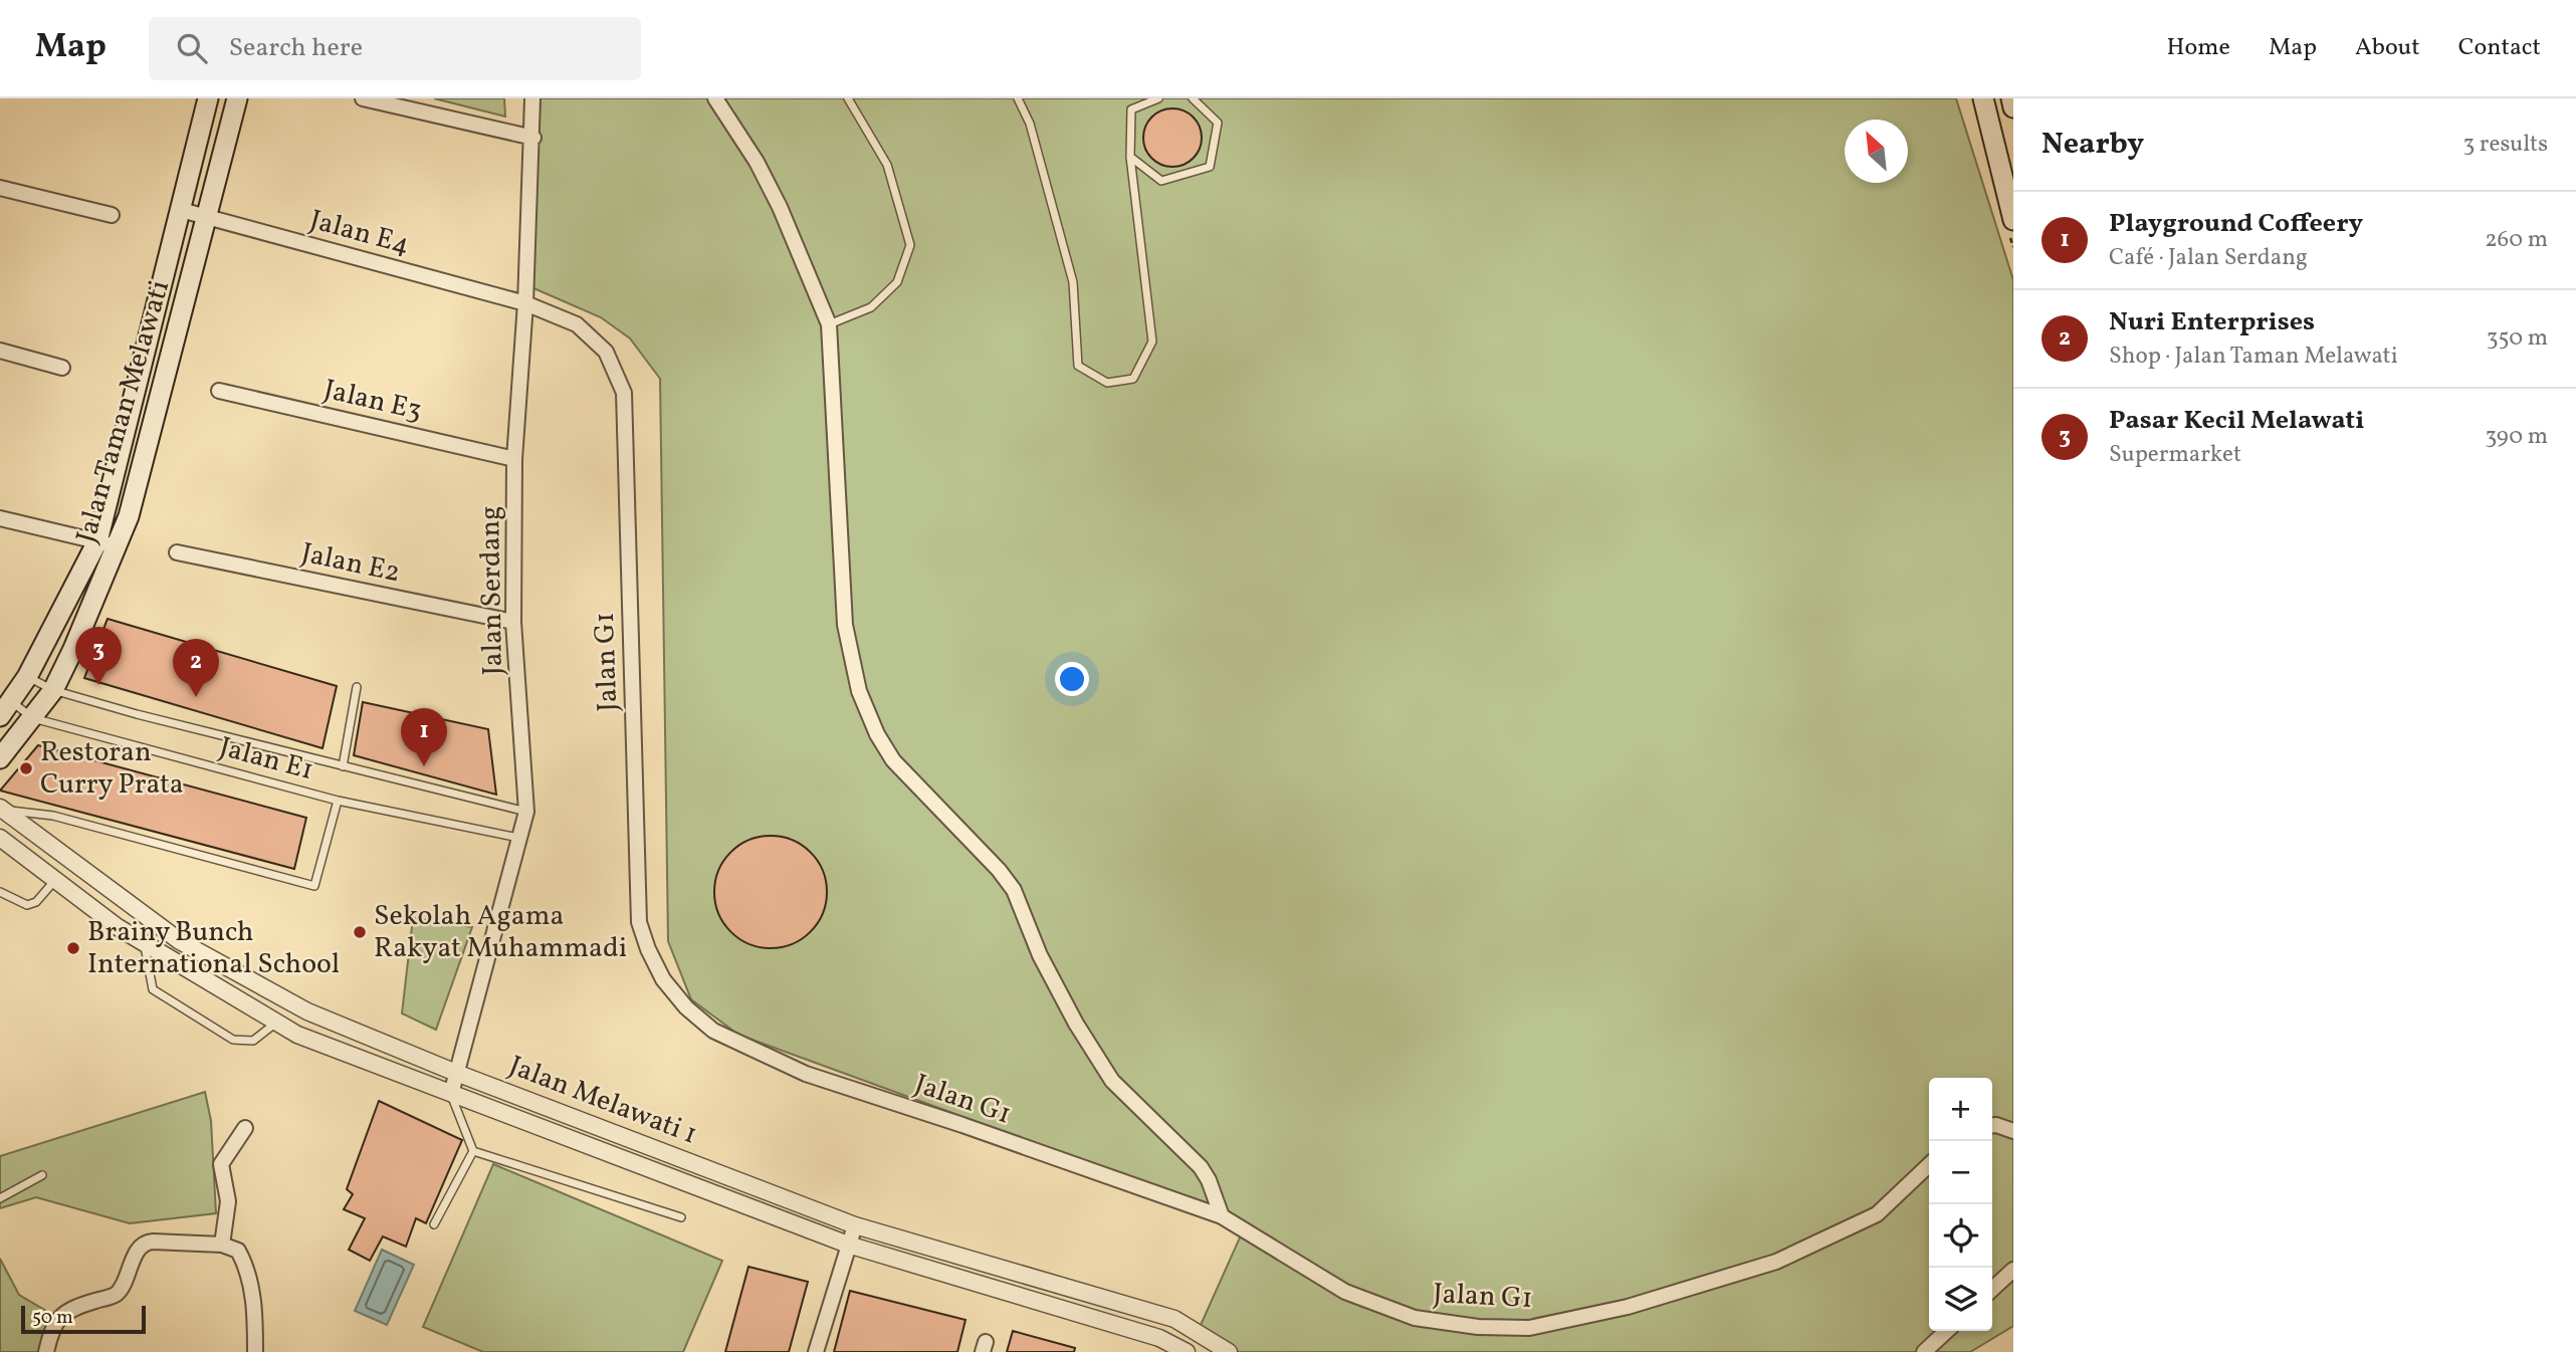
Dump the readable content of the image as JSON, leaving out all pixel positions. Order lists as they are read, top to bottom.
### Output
{
  "streets": {
    "main road": ["Jalan Taman Melawati"],
    "street": [
      "Jalan E4",
      "Jalan E3",
      "Jalan E2",
      "Jalan Serdang",
      "Jalan G1",
      "Jalan Melawati 1"
    ],
    "lane": ["Jalan E1"]
  },
  "crossings": [
    ["Jalan E4", "Jalan Taman Melawati"],
    ["Jalan E4", "Jalan Serdang"],
    ["Jalan E4", "Jalan G1"],
    ["Jalan E3", "Jalan Serdang"],
    ["Jalan Taman Melawati", "Jalan E1"],
    ["Jalan E2", "Jalan Serdang"],
    ["Jalan Serdang", "Jalan G1"],
    ["Jalan Serdang", "Jalan E1"],
    ["Jalan Serdang", "Jalan Melawati 1"]
  ],
  "places": ["Restoran Curry Prata", "Sekolah Agama Rakyat Muhammadi", "Brainy Bunch International School"],
  "scale_bar": "50 m",
  "north": "top left",
  "page": {
    "header": "Map",
    "search": "Search here",
    "nav": [
      "Home",
      "Map",
      "About",
      "Contact"
    ],
    "heading": ["Nearby", "3 results"],
    "list": [
      {
        "mark": "1",
        "name": "Playground Coffeery",
        "note": "Café · Jalan Serdang",
        "value": "260 m"
      },
      {
        "mark": "2",
        "name": "Nuri Enterprises",
        "note": "Shop · Jalan Taman Melawati",
        "value": "350 m"
      },
      {
        "mark": "3",
        "name": "Pasar Kecil Melawati",
        "note": "Supermarket",
        "value": "390 m"
      }
    ],
    "pins": ["3", "2", "1"],
    "map_buttons": ["+", "−"],
    "scale": "50 m"
  }
}
